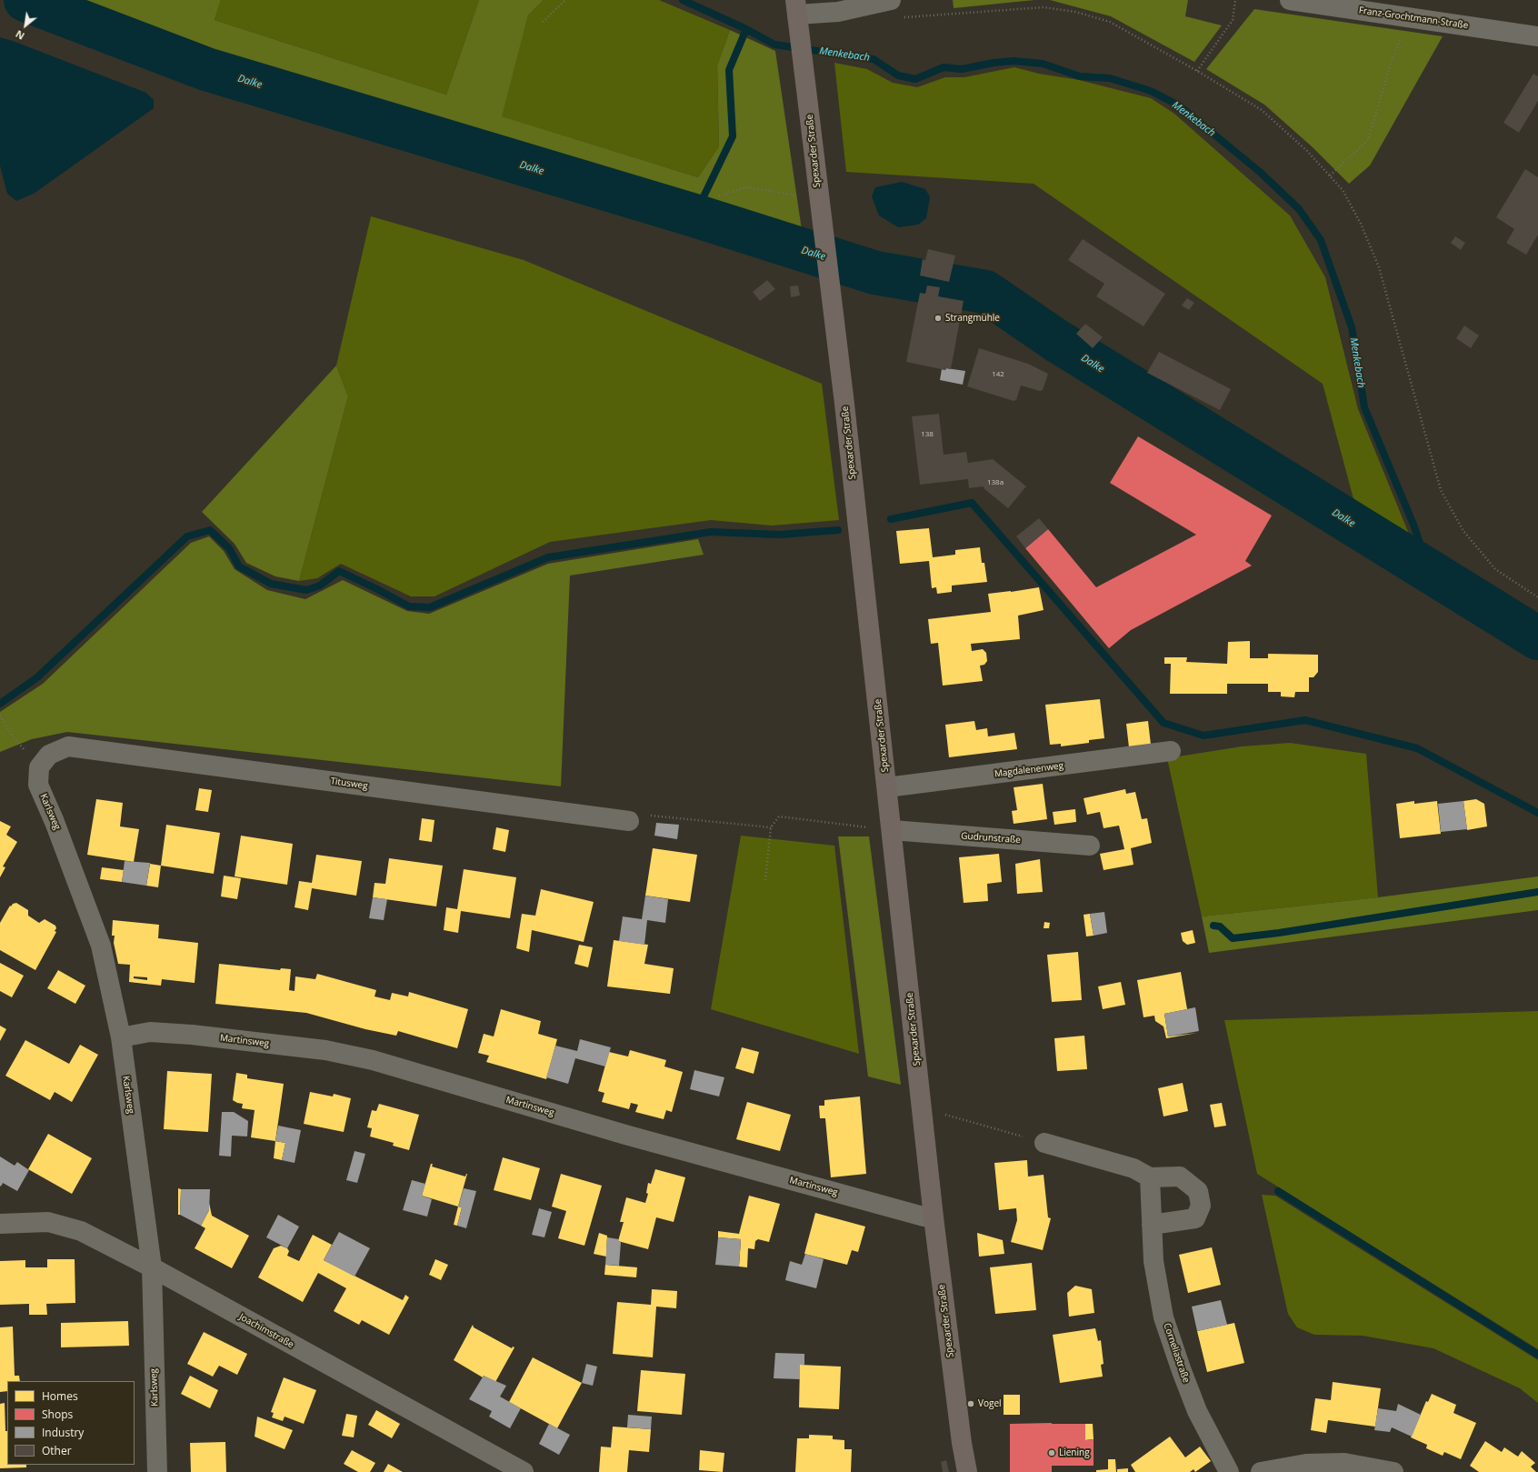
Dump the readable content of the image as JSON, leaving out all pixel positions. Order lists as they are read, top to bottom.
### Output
{
  "streets": {
    "main road": ["Spexarder Straße"],
    "street": [
      "Franz-Grochtmann-Straße",
      "Magdalenenweg",
      "Titusweg",
      "Karlsweg",
      "Gudrunstraße",
      "Martinsweg",
      "Joachimstraße",
      "Corneliastraße"
    ]
  },
  "crossings": [
    ["Spexarder Straße", "Magdalenenweg"],
    ["Spexarder Straße", "Gudrunstraße"],
    ["Spexarder Straße", "Martinsweg"],
    ["Titusweg", "Karlsweg"],
    ["Karlsweg", "Martinsweg"],
    ["Karlsweg", "Joachimstraße"]
  ],
  "water": ["Menkebach", "Dalke"],
  "places": ["Strangmühle", "Vogel", "Liening"],
  "house_numbers": ["142", "138", "138a"],
  "legend": [
    "Homes",
    "Shops",
    "Industry",
    "Other"
  ],
  "north": "bottom left"
}
